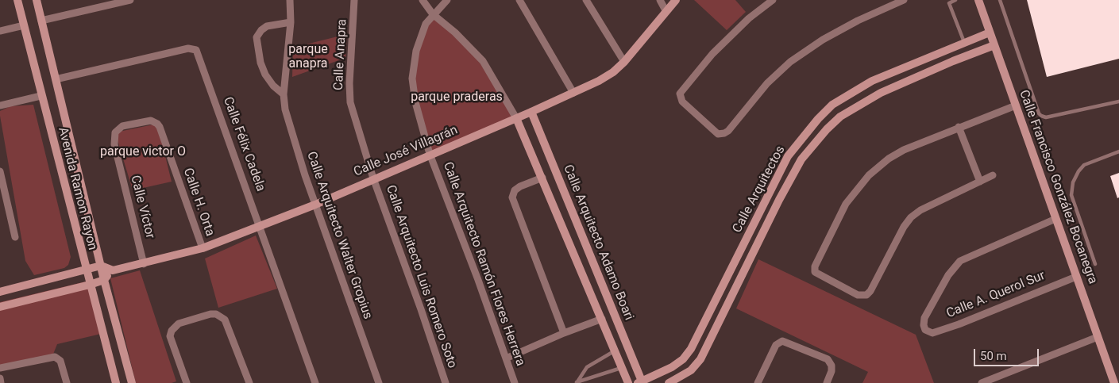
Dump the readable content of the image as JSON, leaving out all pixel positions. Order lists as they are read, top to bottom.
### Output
{
  "streets": {
    "street": [
      "Calle Anapra",
      "Calle Félix Cadela",
      "Calle José Villagrán",
      "Calle Francisco González Bocanegra",
      "Avenida Ramon Rayon",
      "Calle Arquitectos",
      "Calle H. Orta",
      "Calle Víctor",
      "Calle Arquitecto Walter Gropius",
      "Calle Arquitecto Adamo Boari",
      "Calle Arquitecto Ramón Flores Herrera",
      "Calle Arquitecto Luis Romero Soto",
      "Calle A. Querol Sur"
    ]
  },
  "crossings": [
    ["Calle Anapra", "Calle José Villagrán"],
    ["Calle Anapra", "Calle Arquitecto Luis Romero Soto"],
    ["Calle Félix Cadela", "Calle José Villagrán"],
    ["Calle Félix Cadela", "Avenida Ramon Rayon"],
    ["Calle José Villagrán", "Calle H. Orta"],
    ["Calle José Villagrán", "Calle Víctor"],
    ["Calle José Villagrán", "Calle Arquitecto Walter Gropius"],
    ["Calle José Villagrán", "Calle Arquitecto Adamo Boari"],
    ["Calle José Villagrán", "Calle Arquitecto Ramón Flores Herrera"],
    ["Calle José Villagrán", "Calle Arquitecto Luis Romero Soto"],
    ["Calle Francisco González Bocanegra", "Calle Arquitectos"],
    ["Calle Francisco González Bocanegra", "Calle A. Querol Sur"],
    ["Calle Arquitectos", "Calle Arquitecto Adamo Boari"],
    ["Calle H. Orta", "Calle Víctor"]
  ],
  "parks": ["parque anapra", "parque praderas", "parque victor O"],
  "scale_bar": "50 m"
}
